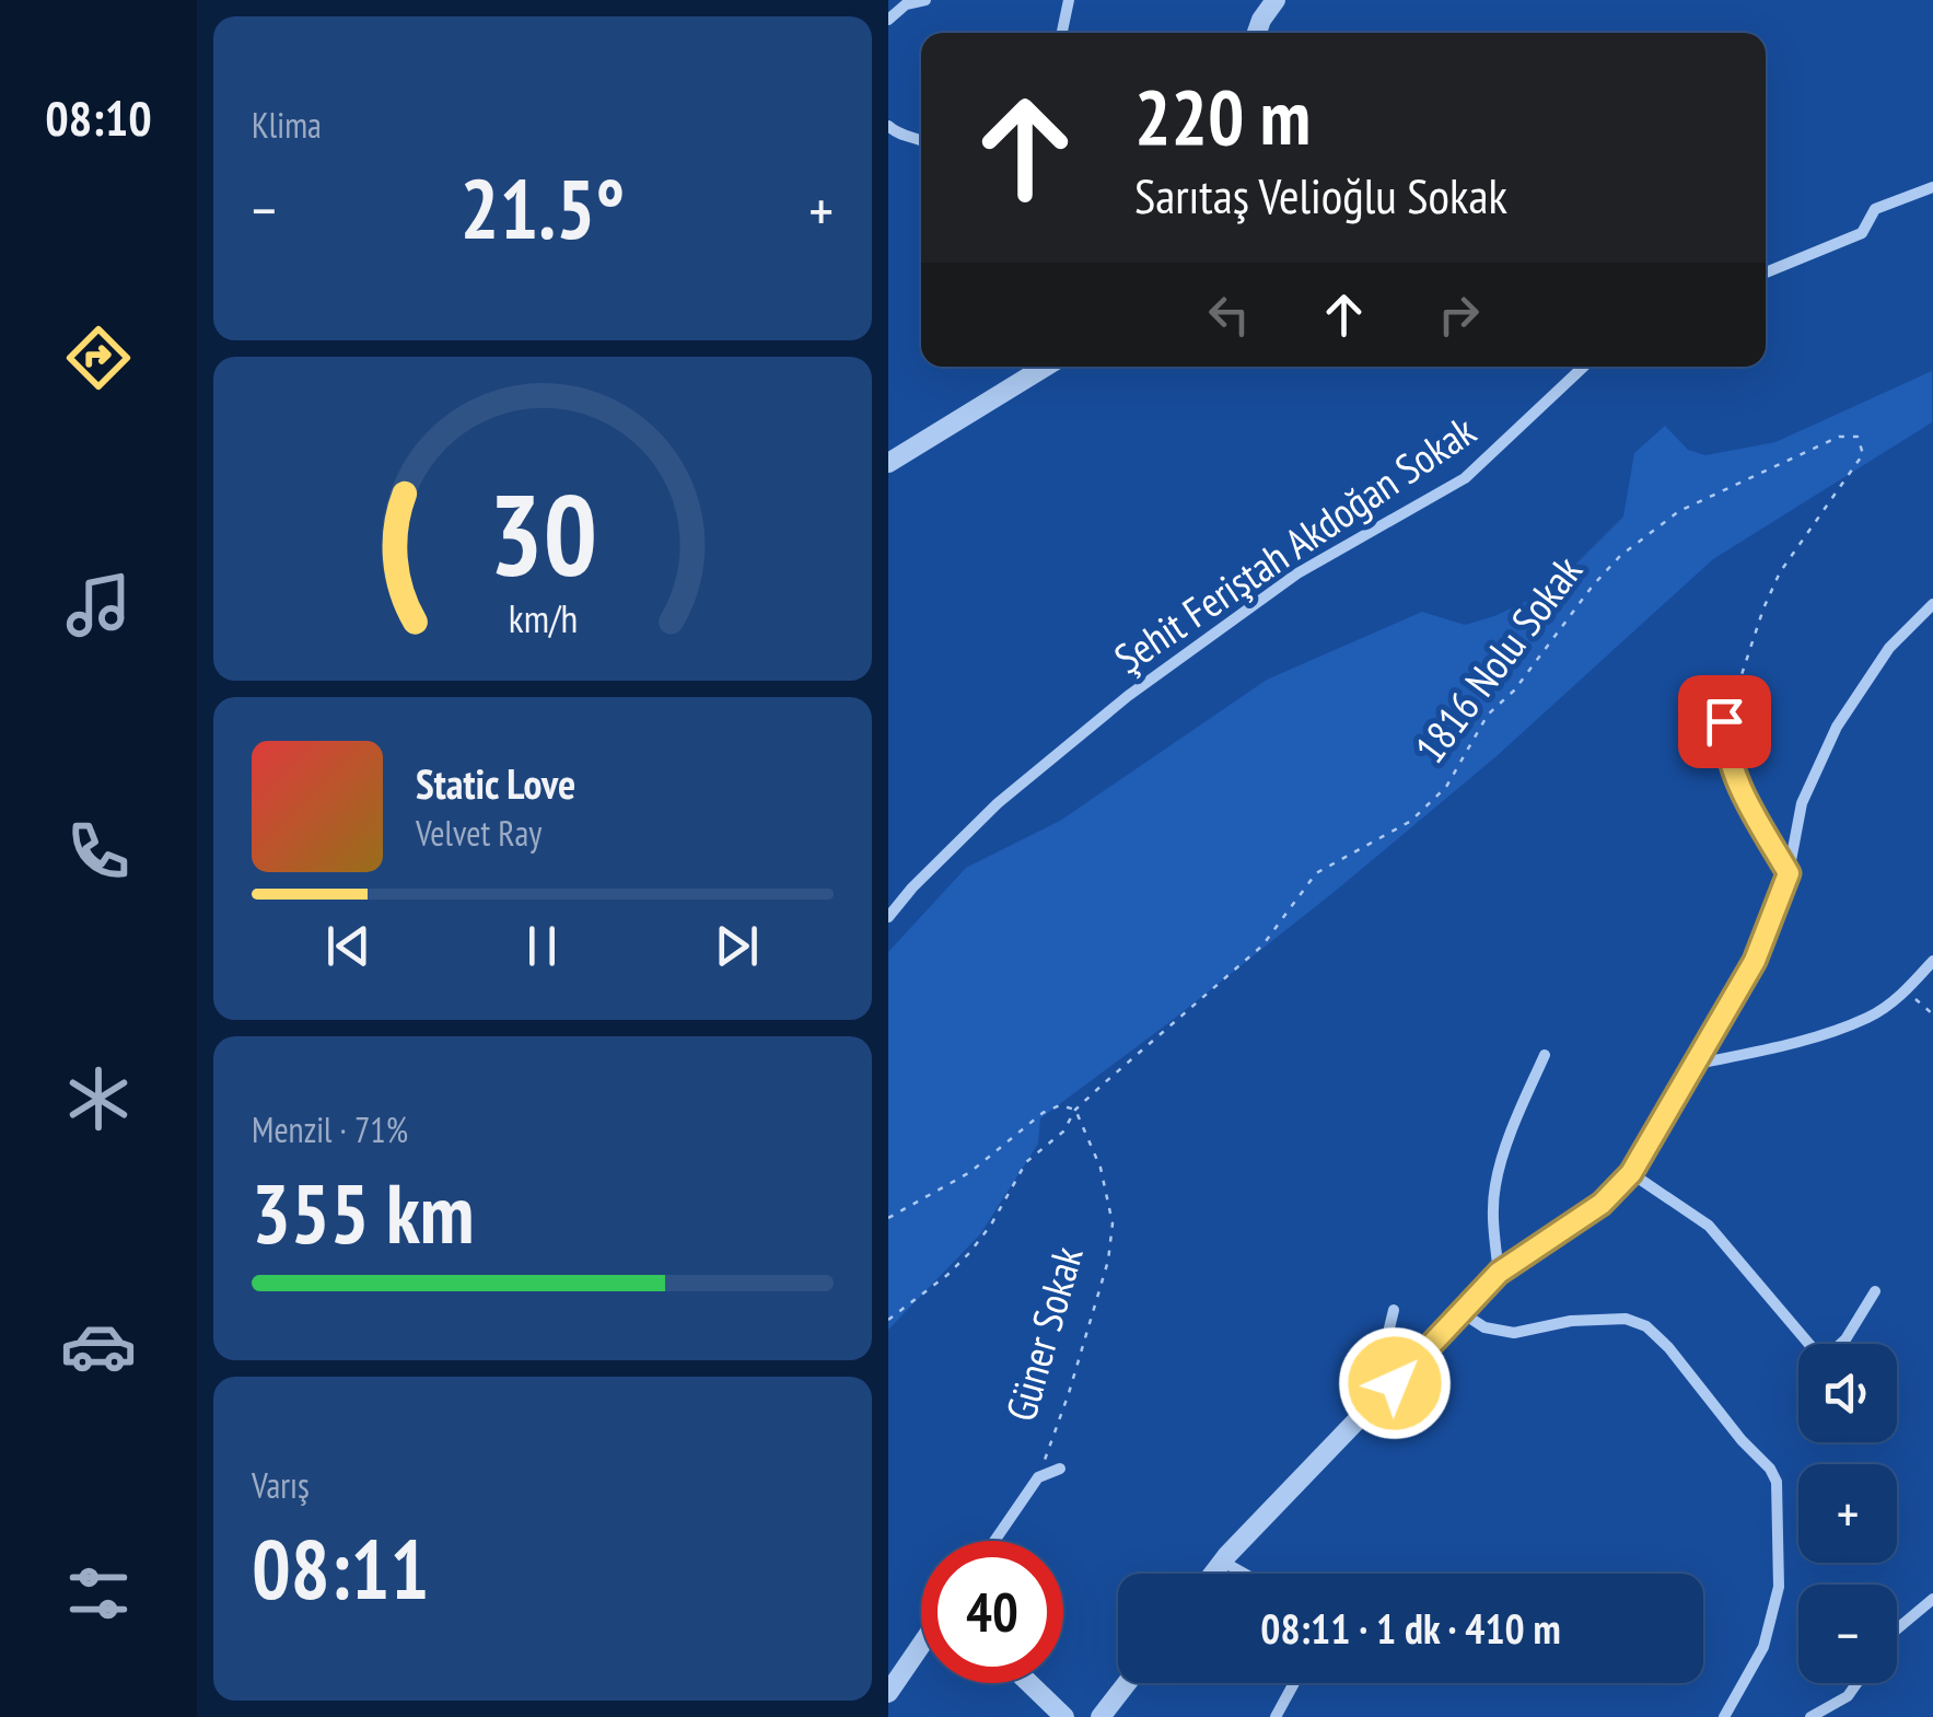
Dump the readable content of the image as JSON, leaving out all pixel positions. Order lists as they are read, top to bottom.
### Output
{
  "streets": {
    "street": ["Şehit Feriştah Akdoğan Sokak", "Güner Sokak"],
    "path": ["1816 Nolu Sokak"]
  },
  "crossings": [
    ["1816 Nolu Sokak", "Güner Sokak"]
  ],
  "page": {
    "tabs": "08:10",
    "tile": [
      "Klima",
      ["Menzil · 71%", "355 km"],
      ["Varış", "08:11"]
    ],
    "turn": ["220 m", "Sarıtaş Velioğlu Sokak"],
    "heat": ["−", "21.5°", "+"],
    "song": ["Static Love", "Velvet Ray"],
    "map_buttons": ["+", "−"],
    "limit": "40",
    "trip": "08:11 · 1 dk · 410 m",
    "gauge": ["30", "km/h"]
  }
}
